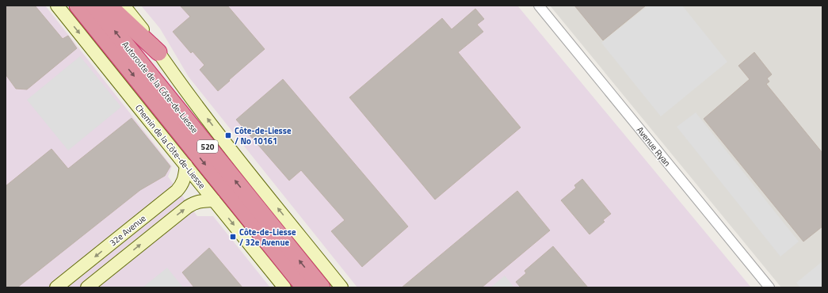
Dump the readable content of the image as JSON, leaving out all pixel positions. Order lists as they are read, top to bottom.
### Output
{
  "streets": {
    "highway": ["Autoroute de la Côte-de-Liesse", "520"],
    "main road": ["Chemin de la Côte-de-Liesse", "32e Avenue"],
    "street": ["Avenue Ryan"]
  },
  "crossings": [
    ["Chemin de la Côte-de-Liesse", "32e Avenue"]
  ],
  "places": {
    "transit": ["Côte-de-Liesse / No 10161", "Côte-de-Liesse / 32e Avenue"]
  }
}
